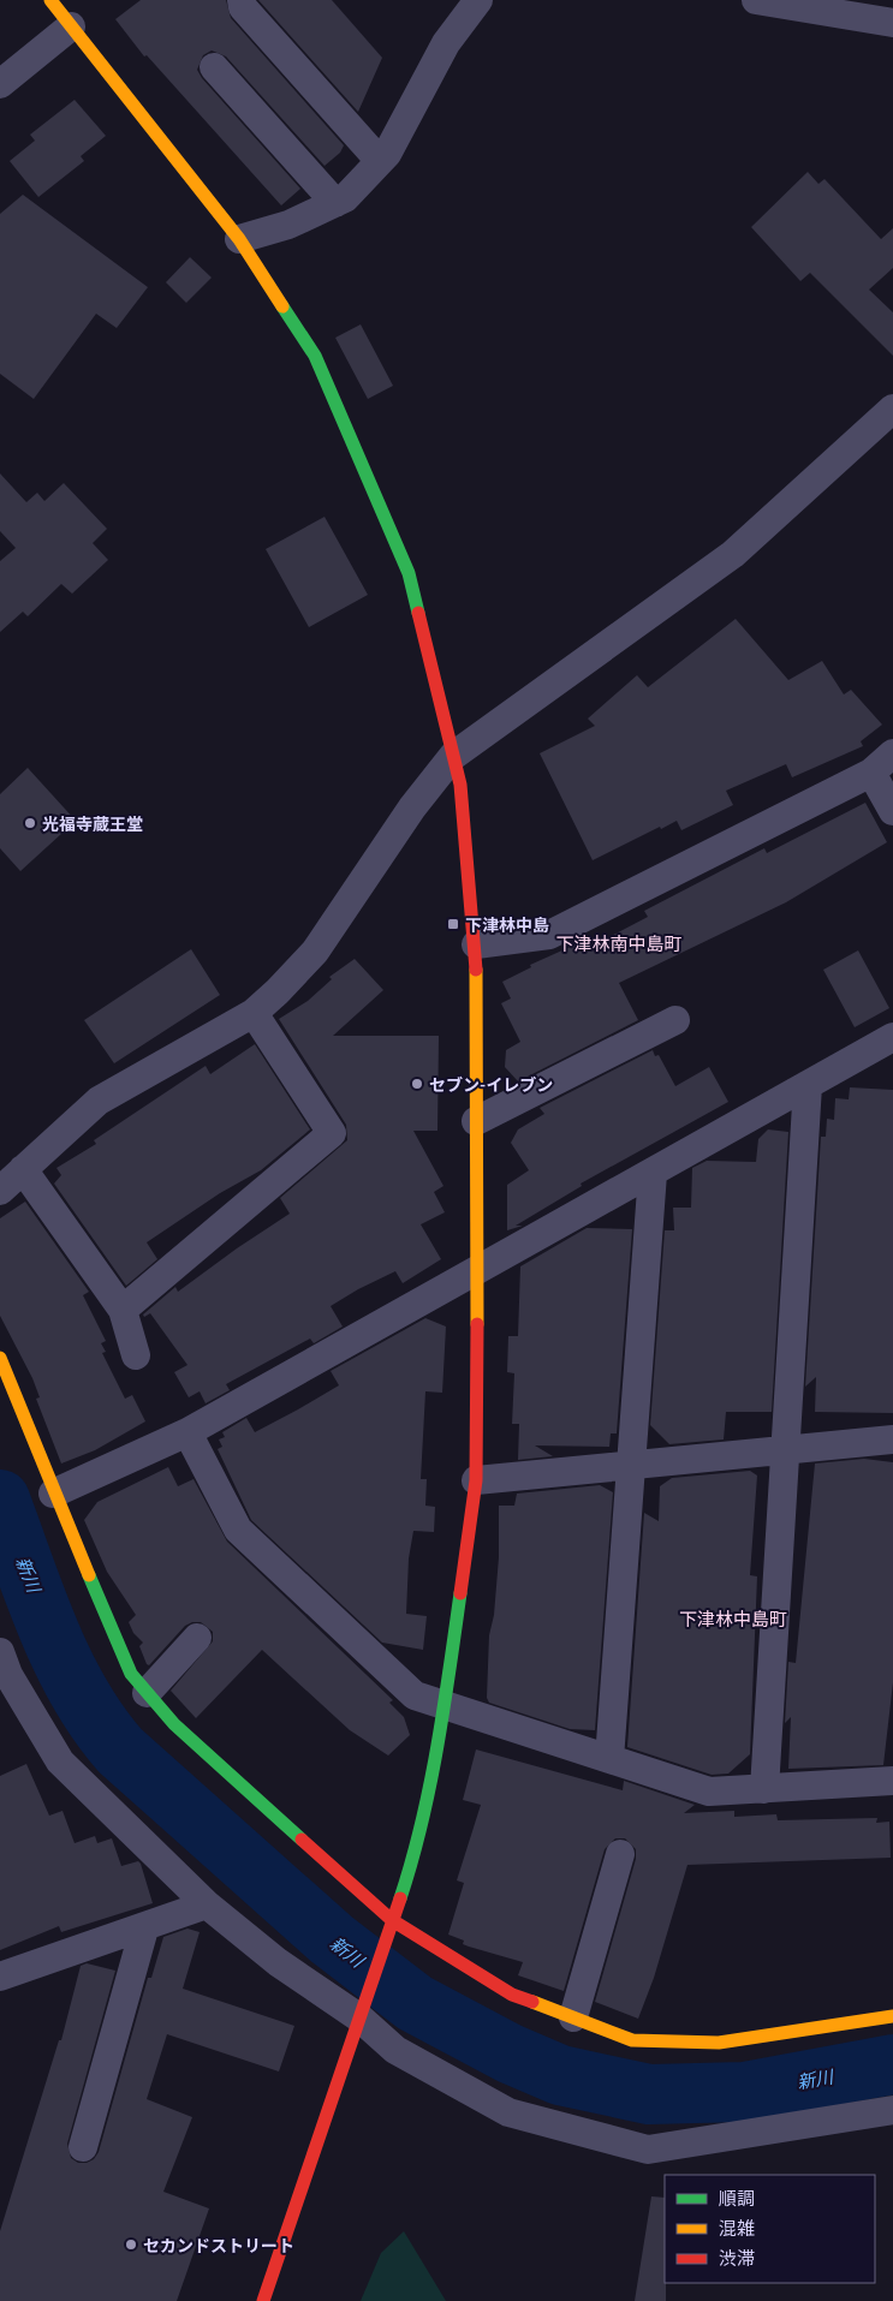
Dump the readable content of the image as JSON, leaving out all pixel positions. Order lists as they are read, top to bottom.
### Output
{
  "districts": ["下津林南中島町", "下津林中島町"],
  "water": ["新川"],
  "places": {
    "other": ["光福寺蔵王堂", "セブン-イレブン", "セカンドストリート"],
    "transit": ["下津林中島"]
  },
  "legend": ["順調", "混雑", "渋滞"]
}
